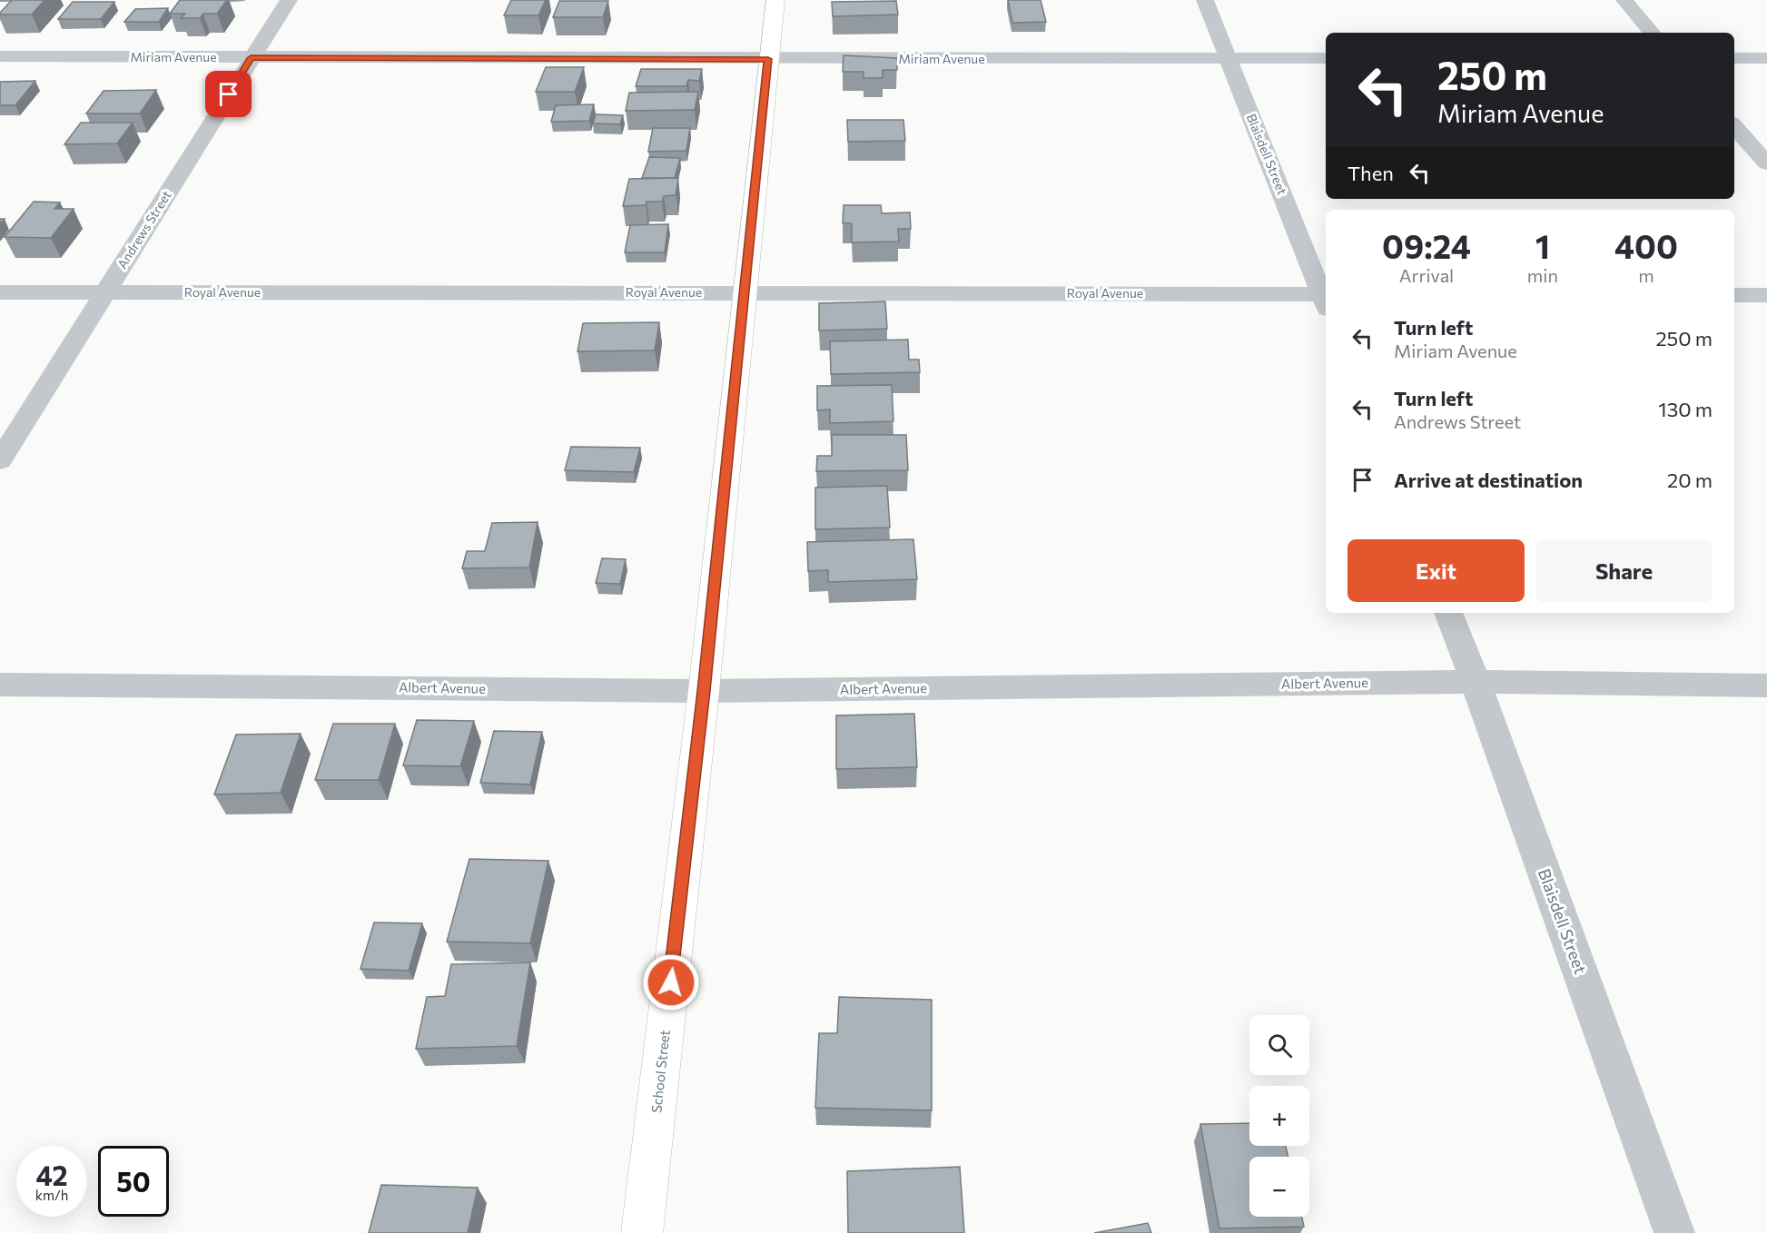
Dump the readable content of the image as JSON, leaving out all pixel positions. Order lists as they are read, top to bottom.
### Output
{
  "streets": {
    "main road": ["School Street"],
    "street": [
      "Miriam Avenue",
      "Blaisdell Street",
      "Andrews Street",
      "Royal Avenue",
      "Albert Avenue"
    ]
  },
  "crossings": [
    ["Miriam Avenue", "Blaisdell Street"],
    ["Miriam Avenue", "Andrews Street"],
    ["Miriam Avenue", "School Street"],
    ["Blaisdell Street", "Royal Avenue"],
    ["Blaisdell Street", "Albert Avenue"],
    ["Andrews Street", "Royal Avenue"],
    ["Royal Avenue", "School Street"],
    ["Albert Avenue", "School Street"]
  ],
  "page": {
    "turn": ["250 m", "Miriam Avenue"],
    "then": "Then",
    "eta": [
      "09:24",
      "Arrival",
      "1",
      "min",
      "400",
      "m"
    ],
    "list": [
      {
        "name": "Turn left",
        "note": "Miriam Avenue",
        "value": "250 m"
      },
      {
        "name": "Turn left",
        "note": "Andrews Street",
        "value": "130 m"
      },
      {
        "name": "Arrive at destination",
        "value": "20 m"
      }
    ],
    "buttons": ["Exit", "Share"],
    "map_buttons": ["+", "−"],
    "speed": "42 km/h",
    "limit": "50"
  }
}
